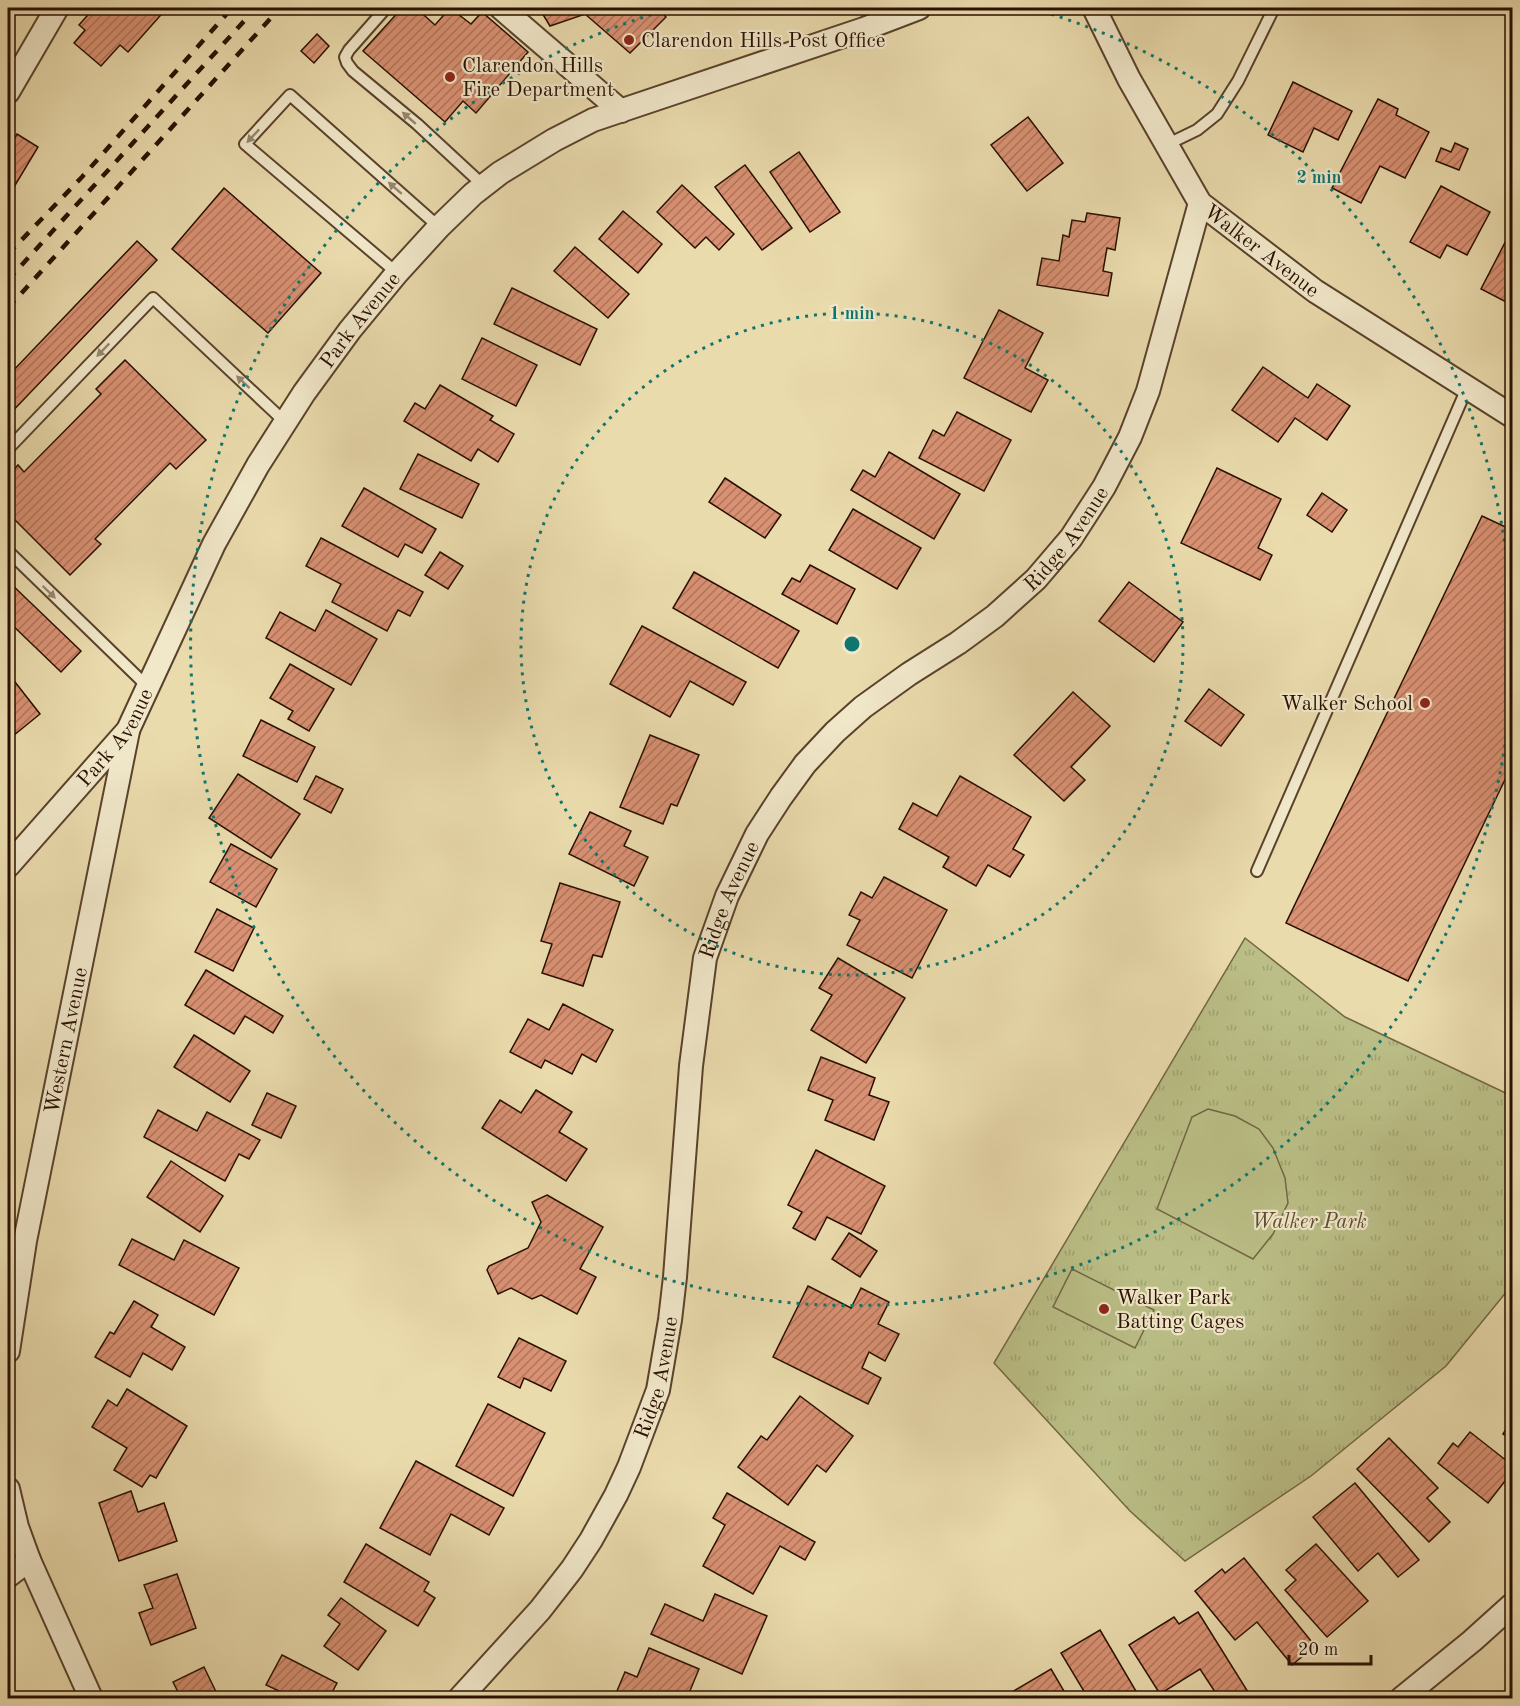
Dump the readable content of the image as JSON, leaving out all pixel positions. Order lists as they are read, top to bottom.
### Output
{
  "streets": {
    "street": [
      "Walker Avenue",
      "Park Avenue",
      "Ridge Avenue",
      "Western Avenue"
    ]
  },
  "crossings": [
    ["Walker Avenue", "Ridge Avenue"],
    ["Park Avenue", "Western Avenue"]
  ],
  "parks": ["Walker Park"],
  "places": [
    "Clarendon Hills Post Office",
    "Clarendon Hills Fire Department",
    "Walker School",
    "Walker Park Batting Cages"
  ],
  "scale_bar": "20 m",
  "rings": ["2 min", "1 min"]
}
